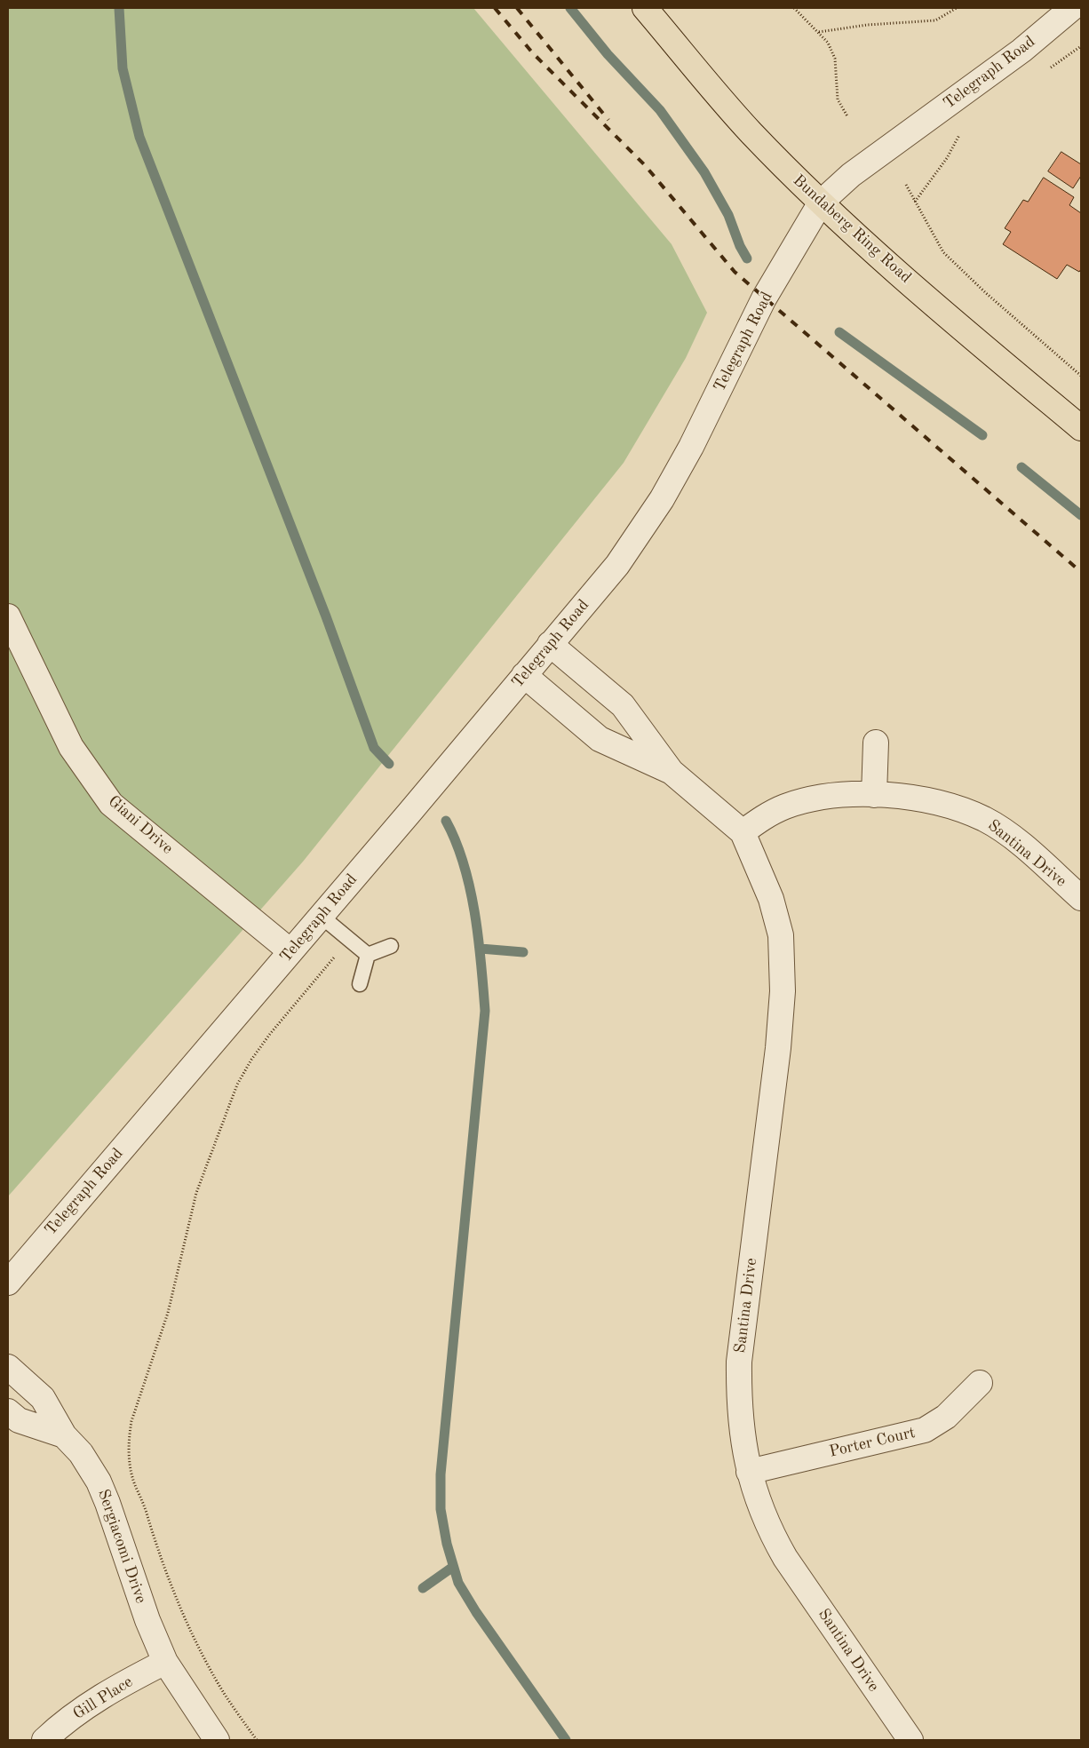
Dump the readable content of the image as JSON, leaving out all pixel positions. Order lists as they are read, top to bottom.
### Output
{
  "streets": {
    "main road": ["Bundaberg Ring Road"],
    "street": [
      "Telegraph Road",
      "Giani Drive",
      "Santina Drive",
      "Porter Court",
      "Sergiacomi Drive",
      "Gill Place"
    ]
  },
  "crossings": [
    ["Telegraph Road", "Bundaberg Ring Road"],
    ["Telegraph Road", "Giani Drive"],
    ["Telegraph Road", "Santina Drive"],
    ["Santina Drive", "Porter Court"],
    ["Sergiacomi Drive", "Gill Place"]
  ]
}
